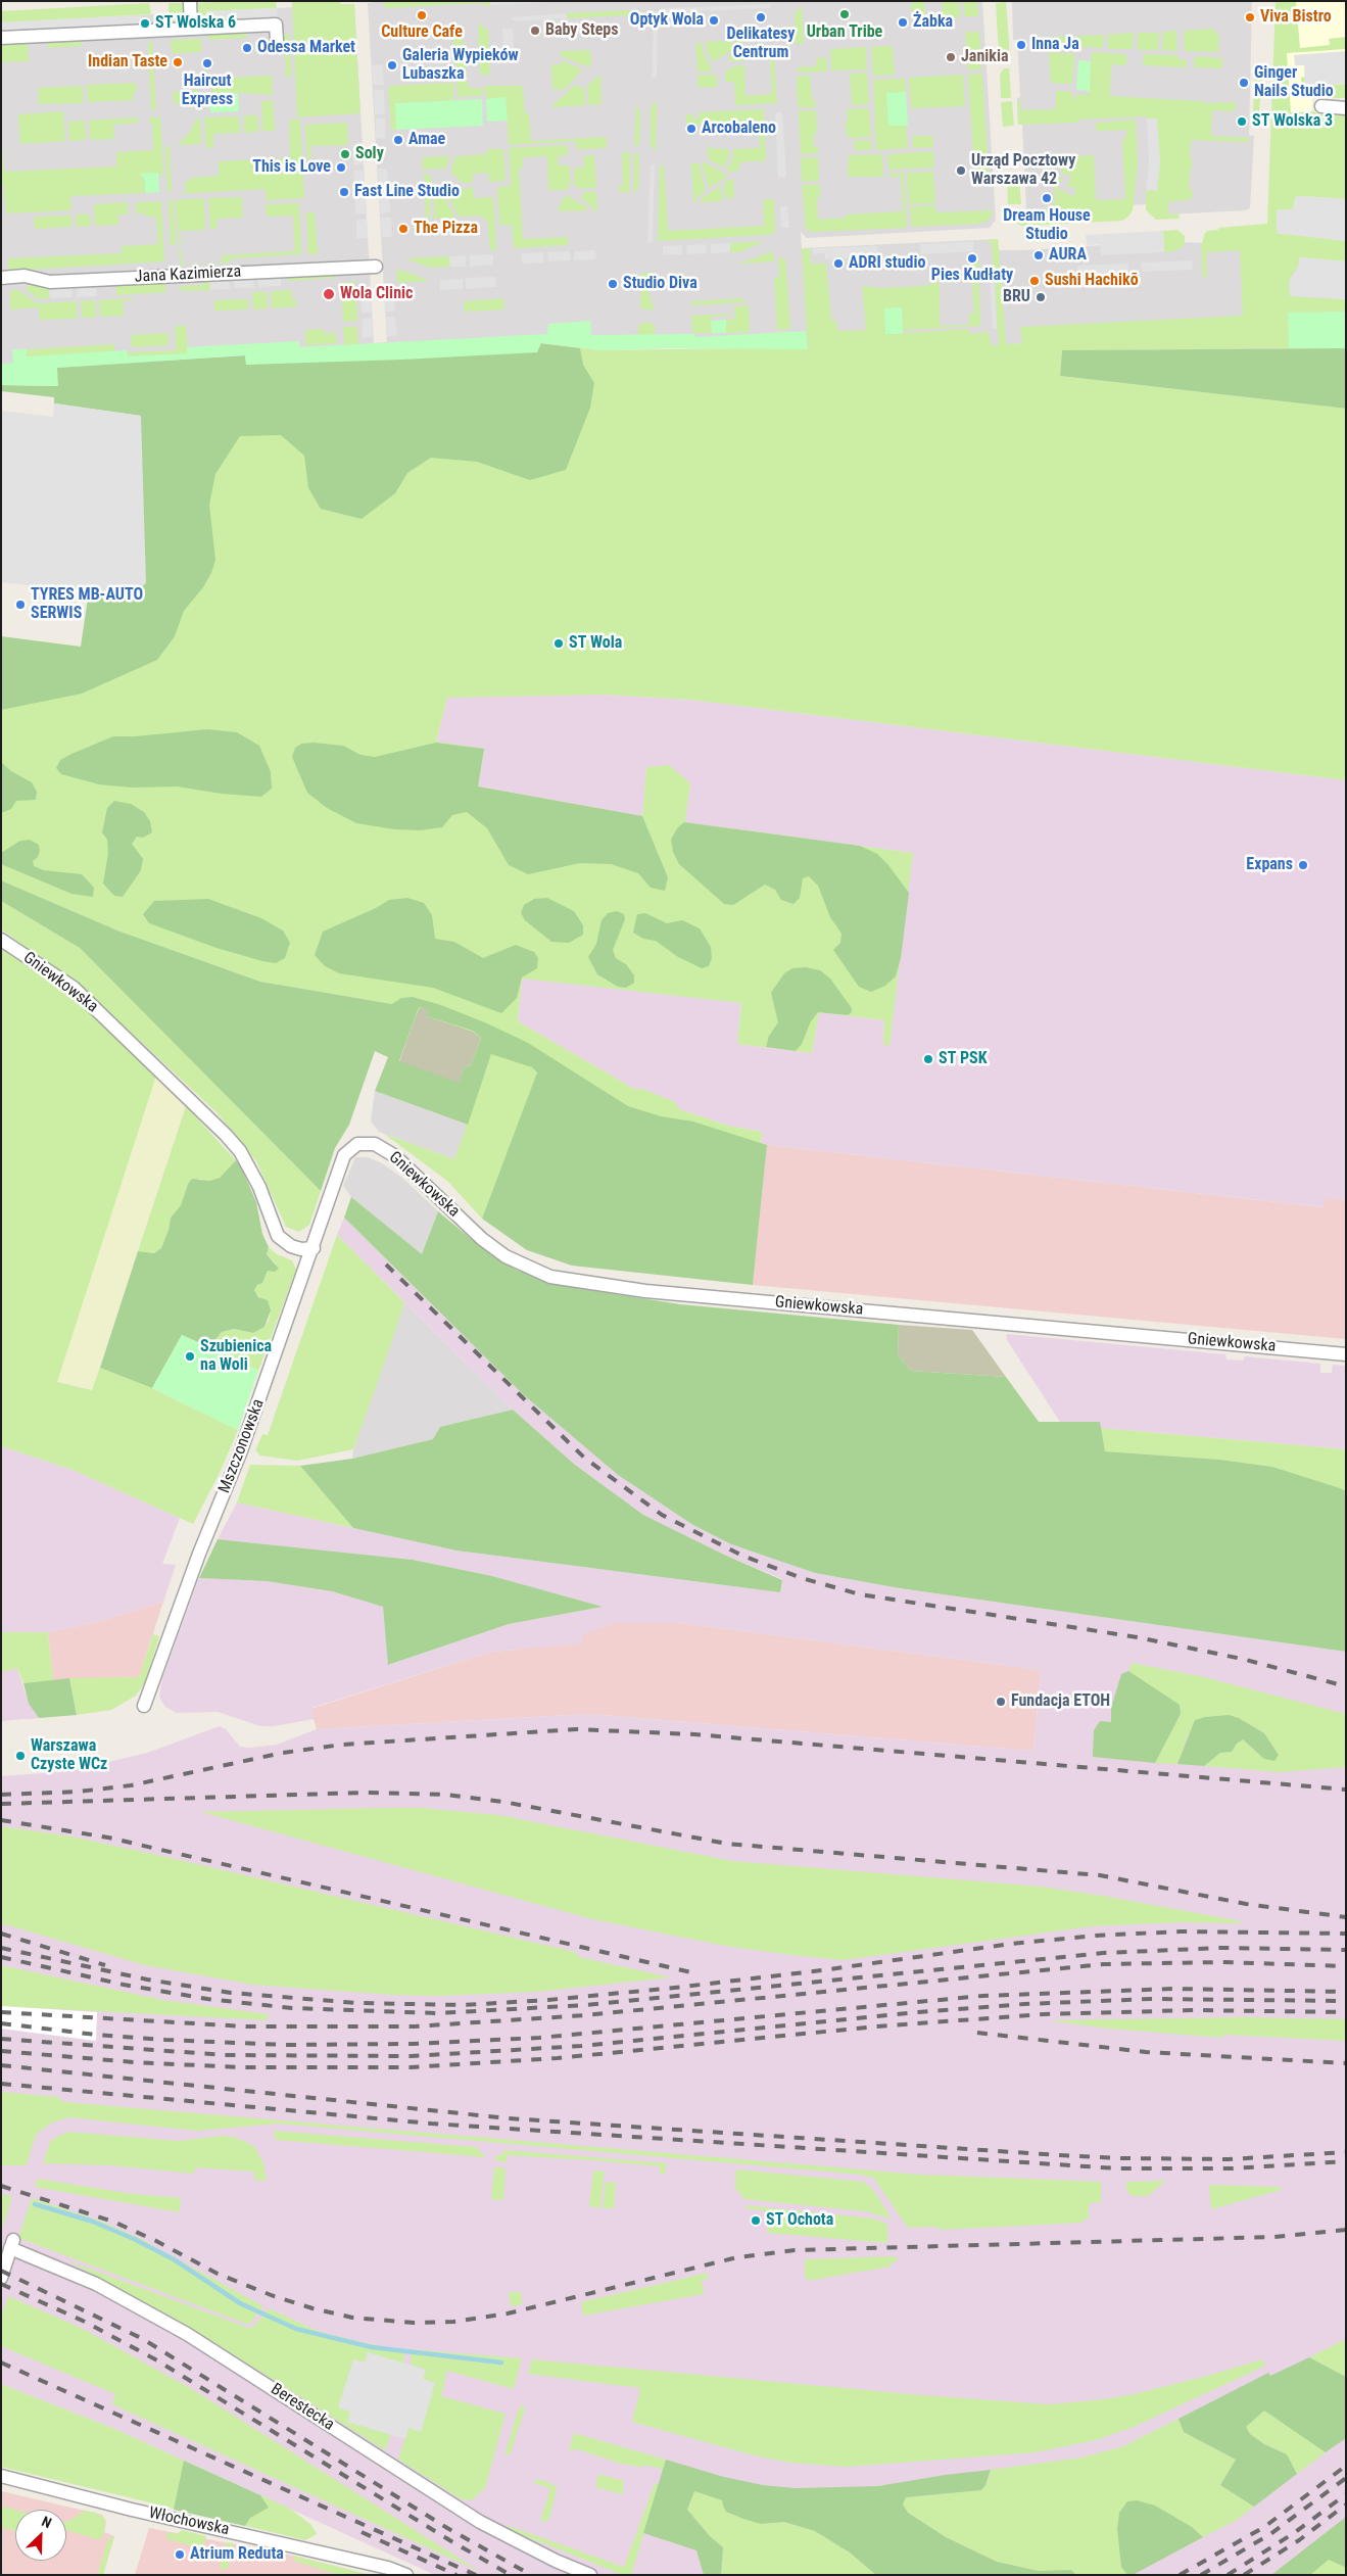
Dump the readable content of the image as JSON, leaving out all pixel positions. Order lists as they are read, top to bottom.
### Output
{
  "streets": {
    "street": [
      "Jana Kazimierza",
      "Gniewkowska",
      "Mszczonowska",
      "Berestecka",
      "Włochowska"
    ]
  },
  "crossings": [
    ["Gniewkowska", "Mszczonowska"]
  ],
  "places": [
    "Urban Tribe",
    "Culture Cafe",
    "Delikatesy Centrum",
    "Viva Bistro",
    "Optyk Wola",
    "Żabka",
    "ST Wolska 6",
    "Baby Steps",
    "Inna Ja",
    "Odessa Market",
    "Janikia",
    "Indian Taste",
    "Haircut Express",
    "Galeria Wypieków Lubaszka",
    "Ginger Nails Studio",
    "ST Wolska 3",
    "Arcobaleno",
    "Amae",
    "Soly",
    "This is Love",
    "Urząd Pocztowy Warszawa 42",
    "Fast Line Studio",
    "Dream House Studio",
    "The Pizza",
    "AURA",
    "Pies Kudłaty",
    "ADRI studio",
    "Sushi Hachikō",
    "Studio Diva",
    "Wola Clinic",
    "BRU",
    "TYRES MB-AUTO SERWIS",
    "ST Wola",
    "Expans",
    "ST PSK",
    "Szubienica na Woli",
    "Fundacja ETOH",
    "Warszawa Czyste WCz",
    "ST Ochota",
    "Atrium Reduta"
  ],
  "north": "top right"
}
